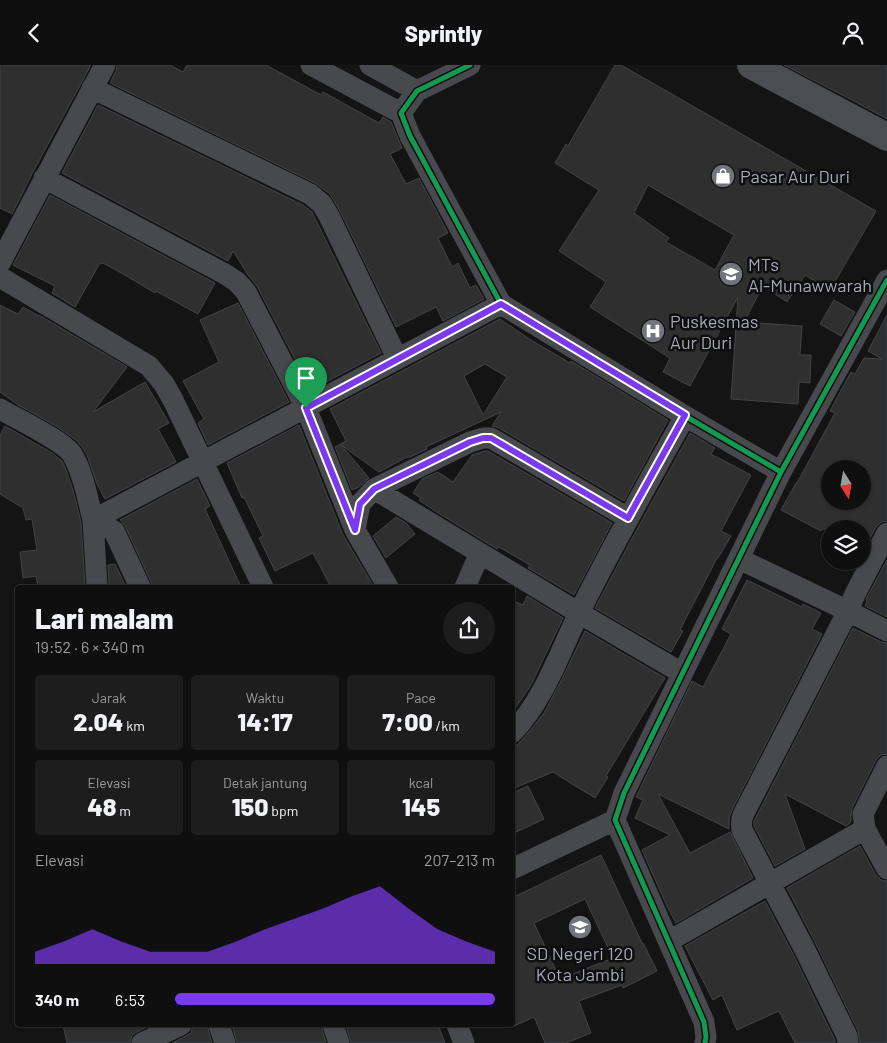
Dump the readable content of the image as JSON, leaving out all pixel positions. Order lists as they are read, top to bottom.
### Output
{
  "places": {
    "shop": ["Pasar Aur Duri"],
    "school or university": ["MTs Al-Munawwarah", "SD Negeri 120 Kota Jambi"],
    "hospital": ["Puskesmas Aur Duri"]
  },
  "north": "bottom",
  "page": {
    "header": "Sprintly",
    "heading": ["Lari malam", "19:52 · 6 × 340 m"],
    "stats": [
      ["Jarak", "2.04 km"],
      ["Waktu", "14:17"],
      ["Pace", "7:00 /km"],
      ["Elevasi", "48 m"],
      ["Detak jantung", "150 bpm"],
      ["kcal", "145"]
    ],
    "chart": ["Elevasi", "207–213 m"],
    "list": [
      {
        "name": "340 m",
        "note": "6:53"
      }
    ]
  }
}
